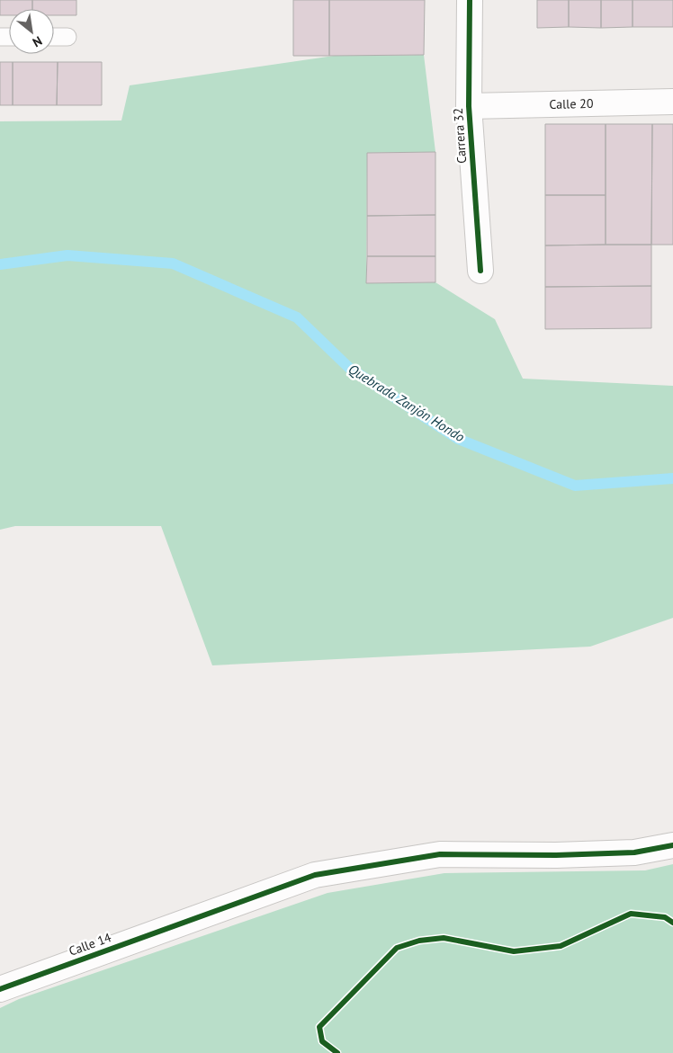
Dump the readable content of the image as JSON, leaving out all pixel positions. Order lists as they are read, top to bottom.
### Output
{
  "streets": {
    "street": ["Calle 20", "Carrera 32", "Calle 14"]
  },
  "crossings": [
    ["Calle 20", "Carrera 32"]
  ],
  "water": ["Quebrada Zanjón Hondo"],
  "north": "bottom right"
}
